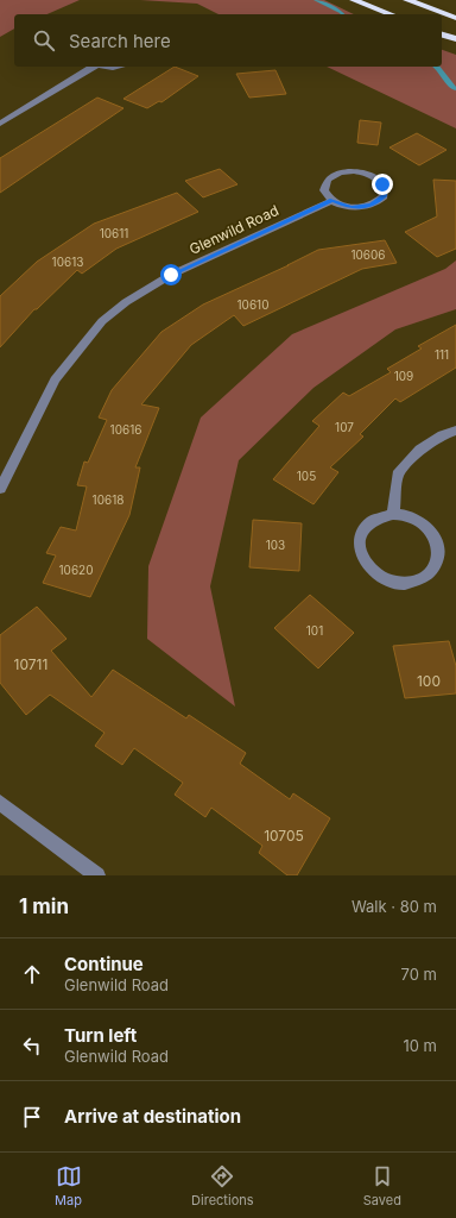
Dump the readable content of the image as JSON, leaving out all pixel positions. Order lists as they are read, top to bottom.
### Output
{
  "streets": {
    "street": ["Glenwild Road"]
  },
  "house_numbers": [
    "10611",
    "10606",
    "10613",
    "10610",
    "111",
    "109",
    "107",
    "10616",
    "105",
    "10618",
    "103",
    "10620",
    "101",
    "10711",
    "100",
    "10705"
  ],
  "page": {
    "search": "Search here",
    "heading": ["1 min", "Walk · 80 m"],
    "list": [
      ["Continue", "Glenwild Road", "70 m"],
      ["Turn left", "Glenwild Road", "10 m"],
      "Arrive at destination"
    ],
    "nav": ["Map", "Directions", "Saved"]
  }
}
